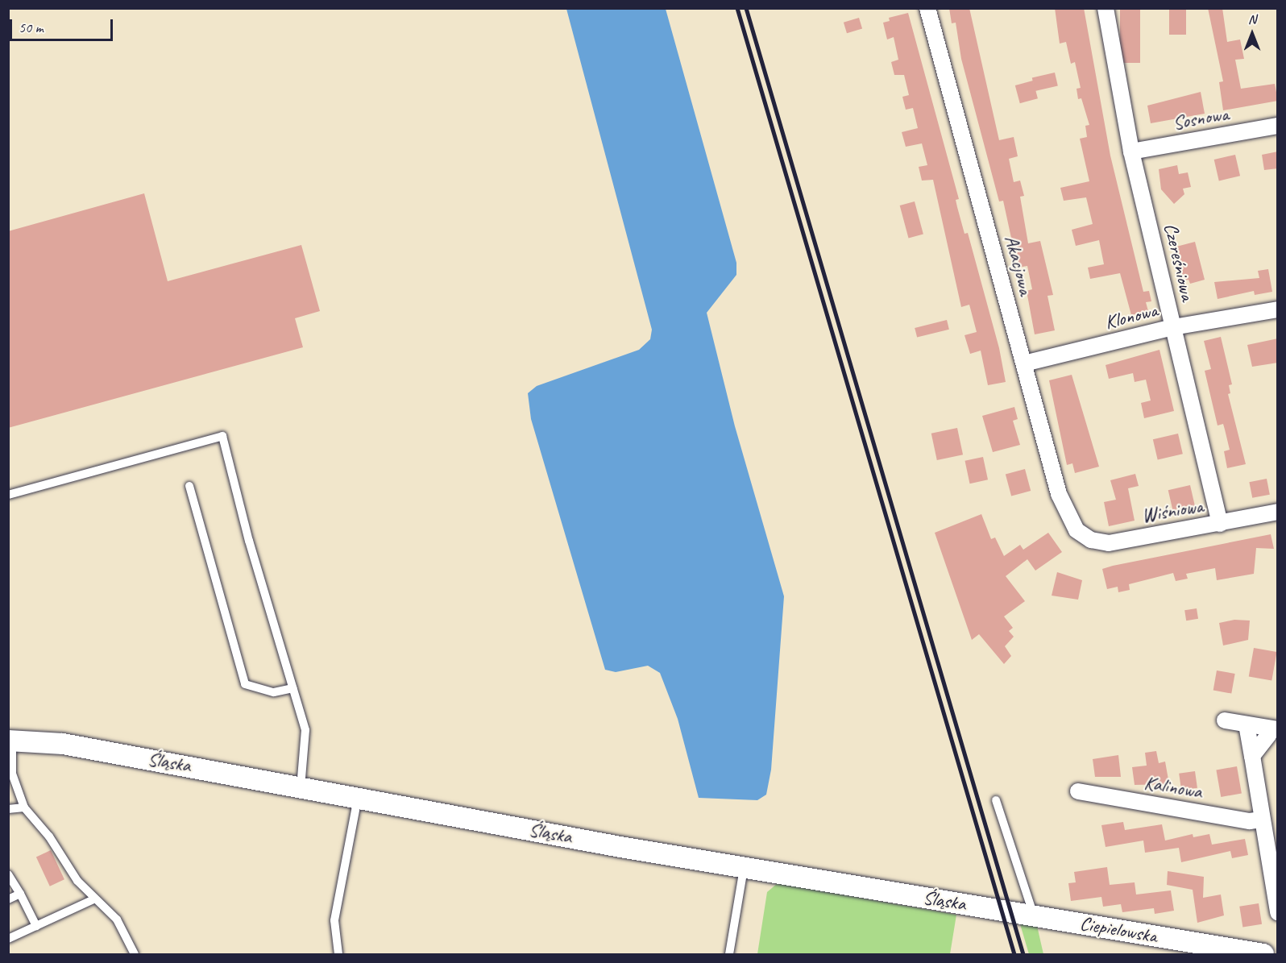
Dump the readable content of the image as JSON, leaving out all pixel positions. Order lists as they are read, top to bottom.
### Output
{
  "streets": {
    "street": [
      "Sosnowa",
      "Czereśniowa",
      "Akacjowa",
      "Klonowa",
      "Wiśniowa",
      "Śląska",
      "Kalinowa",
      "Ciepielowska"
    ]
  },
  "crossings": [
    ["Sosnowa", "Czereśniowa"],
    ["Czereśniowa", "Klonowa"],
    ["Czereśniowa", "Wiśniowa"],
    ["Akacjowa", "Klonowa"],
    ["Akacjowa", "Wiśniowa"],
    ["Śląska", "Ciepielowska"]
  ],
  "scale_bar": "50 m",
  "north": "top"
}
